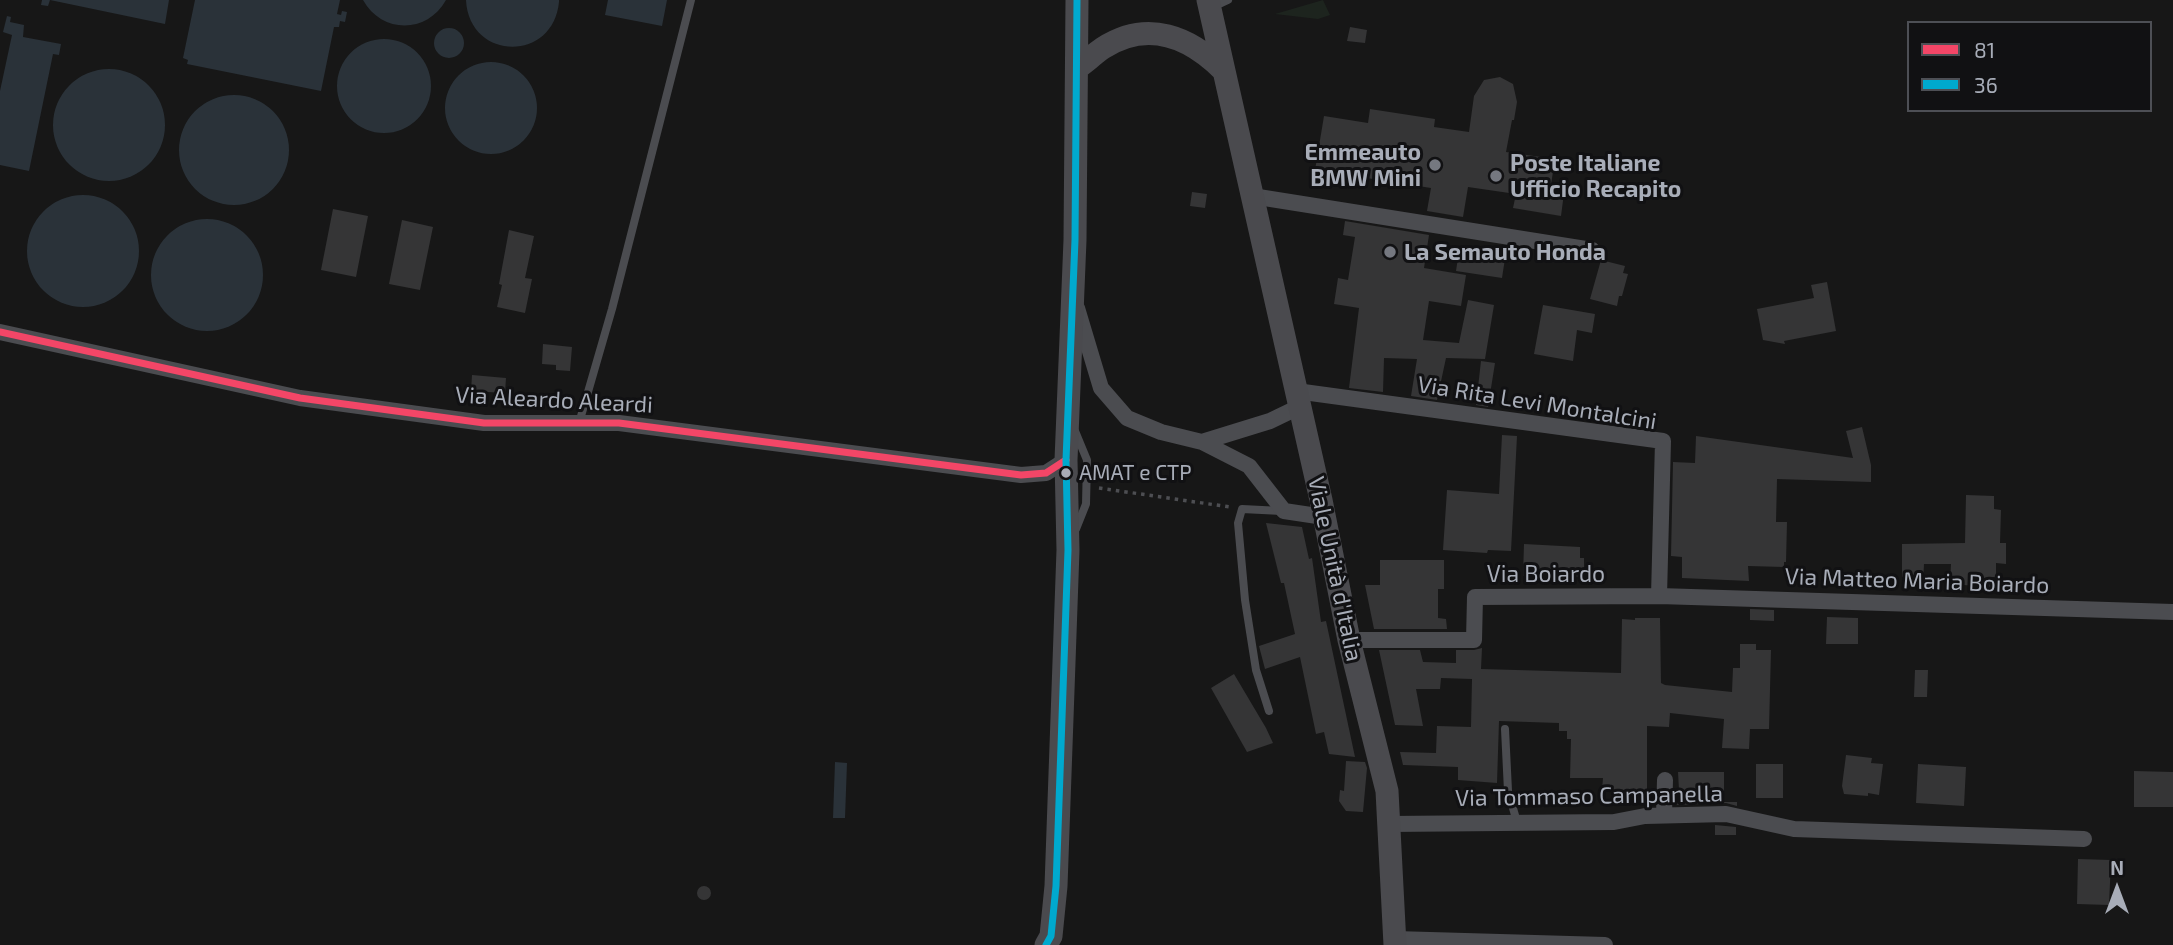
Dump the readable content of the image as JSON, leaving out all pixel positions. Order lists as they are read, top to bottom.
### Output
{
  "streets": {
    "main road": ["Viale Unità d'Italia"],
    "street": [
      "Via Aleardo Aleardi",
      "Via Rita Levi Montalcini",
      "Via Boiardo",
      "Via Matteo Maria Boiardo",
      "Via Tommaso Campanella"
    ]
  },
  "crossings": [
    ["Via Rita Levi Montalcini", "Viale Unità d'Italia"],
    ["Via Rita Levi Montalcini", "Via Boiardo"],
    ["Via Rita Levi Montalcini", "Via Matteo Maria Boiardo"],
    ["Viale Unità d'Italia", "Via Boiardo"],
    ["Viale Unità d'Italia", "Via Tommaso Campanella"],
    ["Via Boiardo", "Via Matteo Maria Boiardo"]
  ],
  "places": [
    "Emmeauto BMW Mini",
    "Poste Italiane Ufficio Recapito",
    "La Semauto Honda",
    "AMAT e CTP"
  ],
  "lines": ["transit line 36", "transit line 81"],
  "legend": ["81", "36"],
  "north": "top"
}
